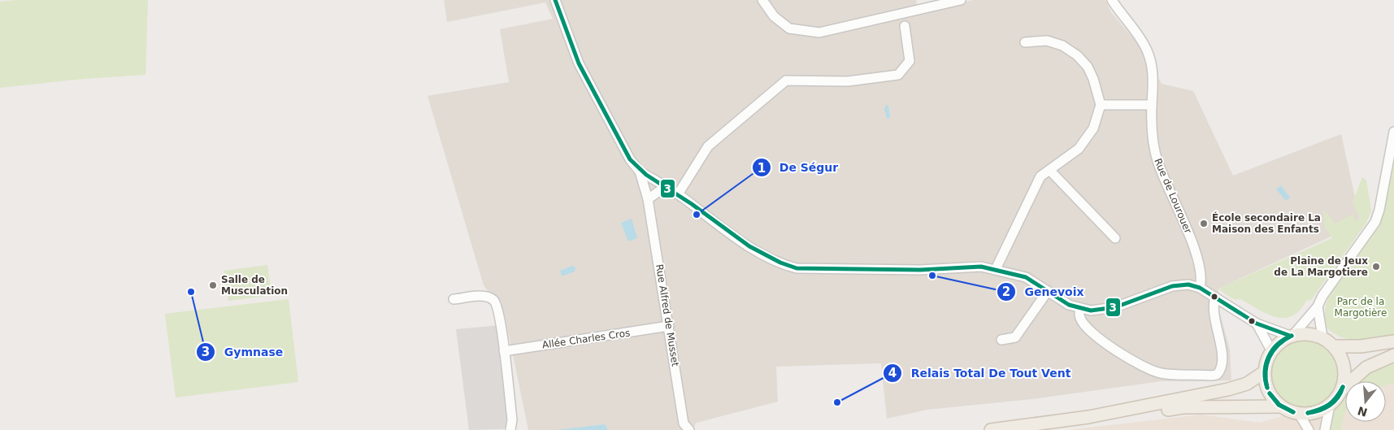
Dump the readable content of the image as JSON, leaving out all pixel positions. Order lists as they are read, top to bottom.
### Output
{
  "streets": {
    "street": ["Rue de Lourouer", "Rue Alfred de Musset", "Allée Charles Cros"]
  },
  "crossings": [
    ["Rue Alfred de Musset", "Allée Charles Cros"]
  ],
  "parks": ["Parc de la Margotière"],
  "places": [
    "De Ségur",
    "École secondaire La Maison des Enfants",
    "Plaine de Jeux de La Margotiere",
    "Genevoix",
    "Salle de Musculation",
    "Gymnase",
    "Relais Total De Tout Vent"
  ],
  "lines": ["transit line 3"],
  "north": "bottom"
}
